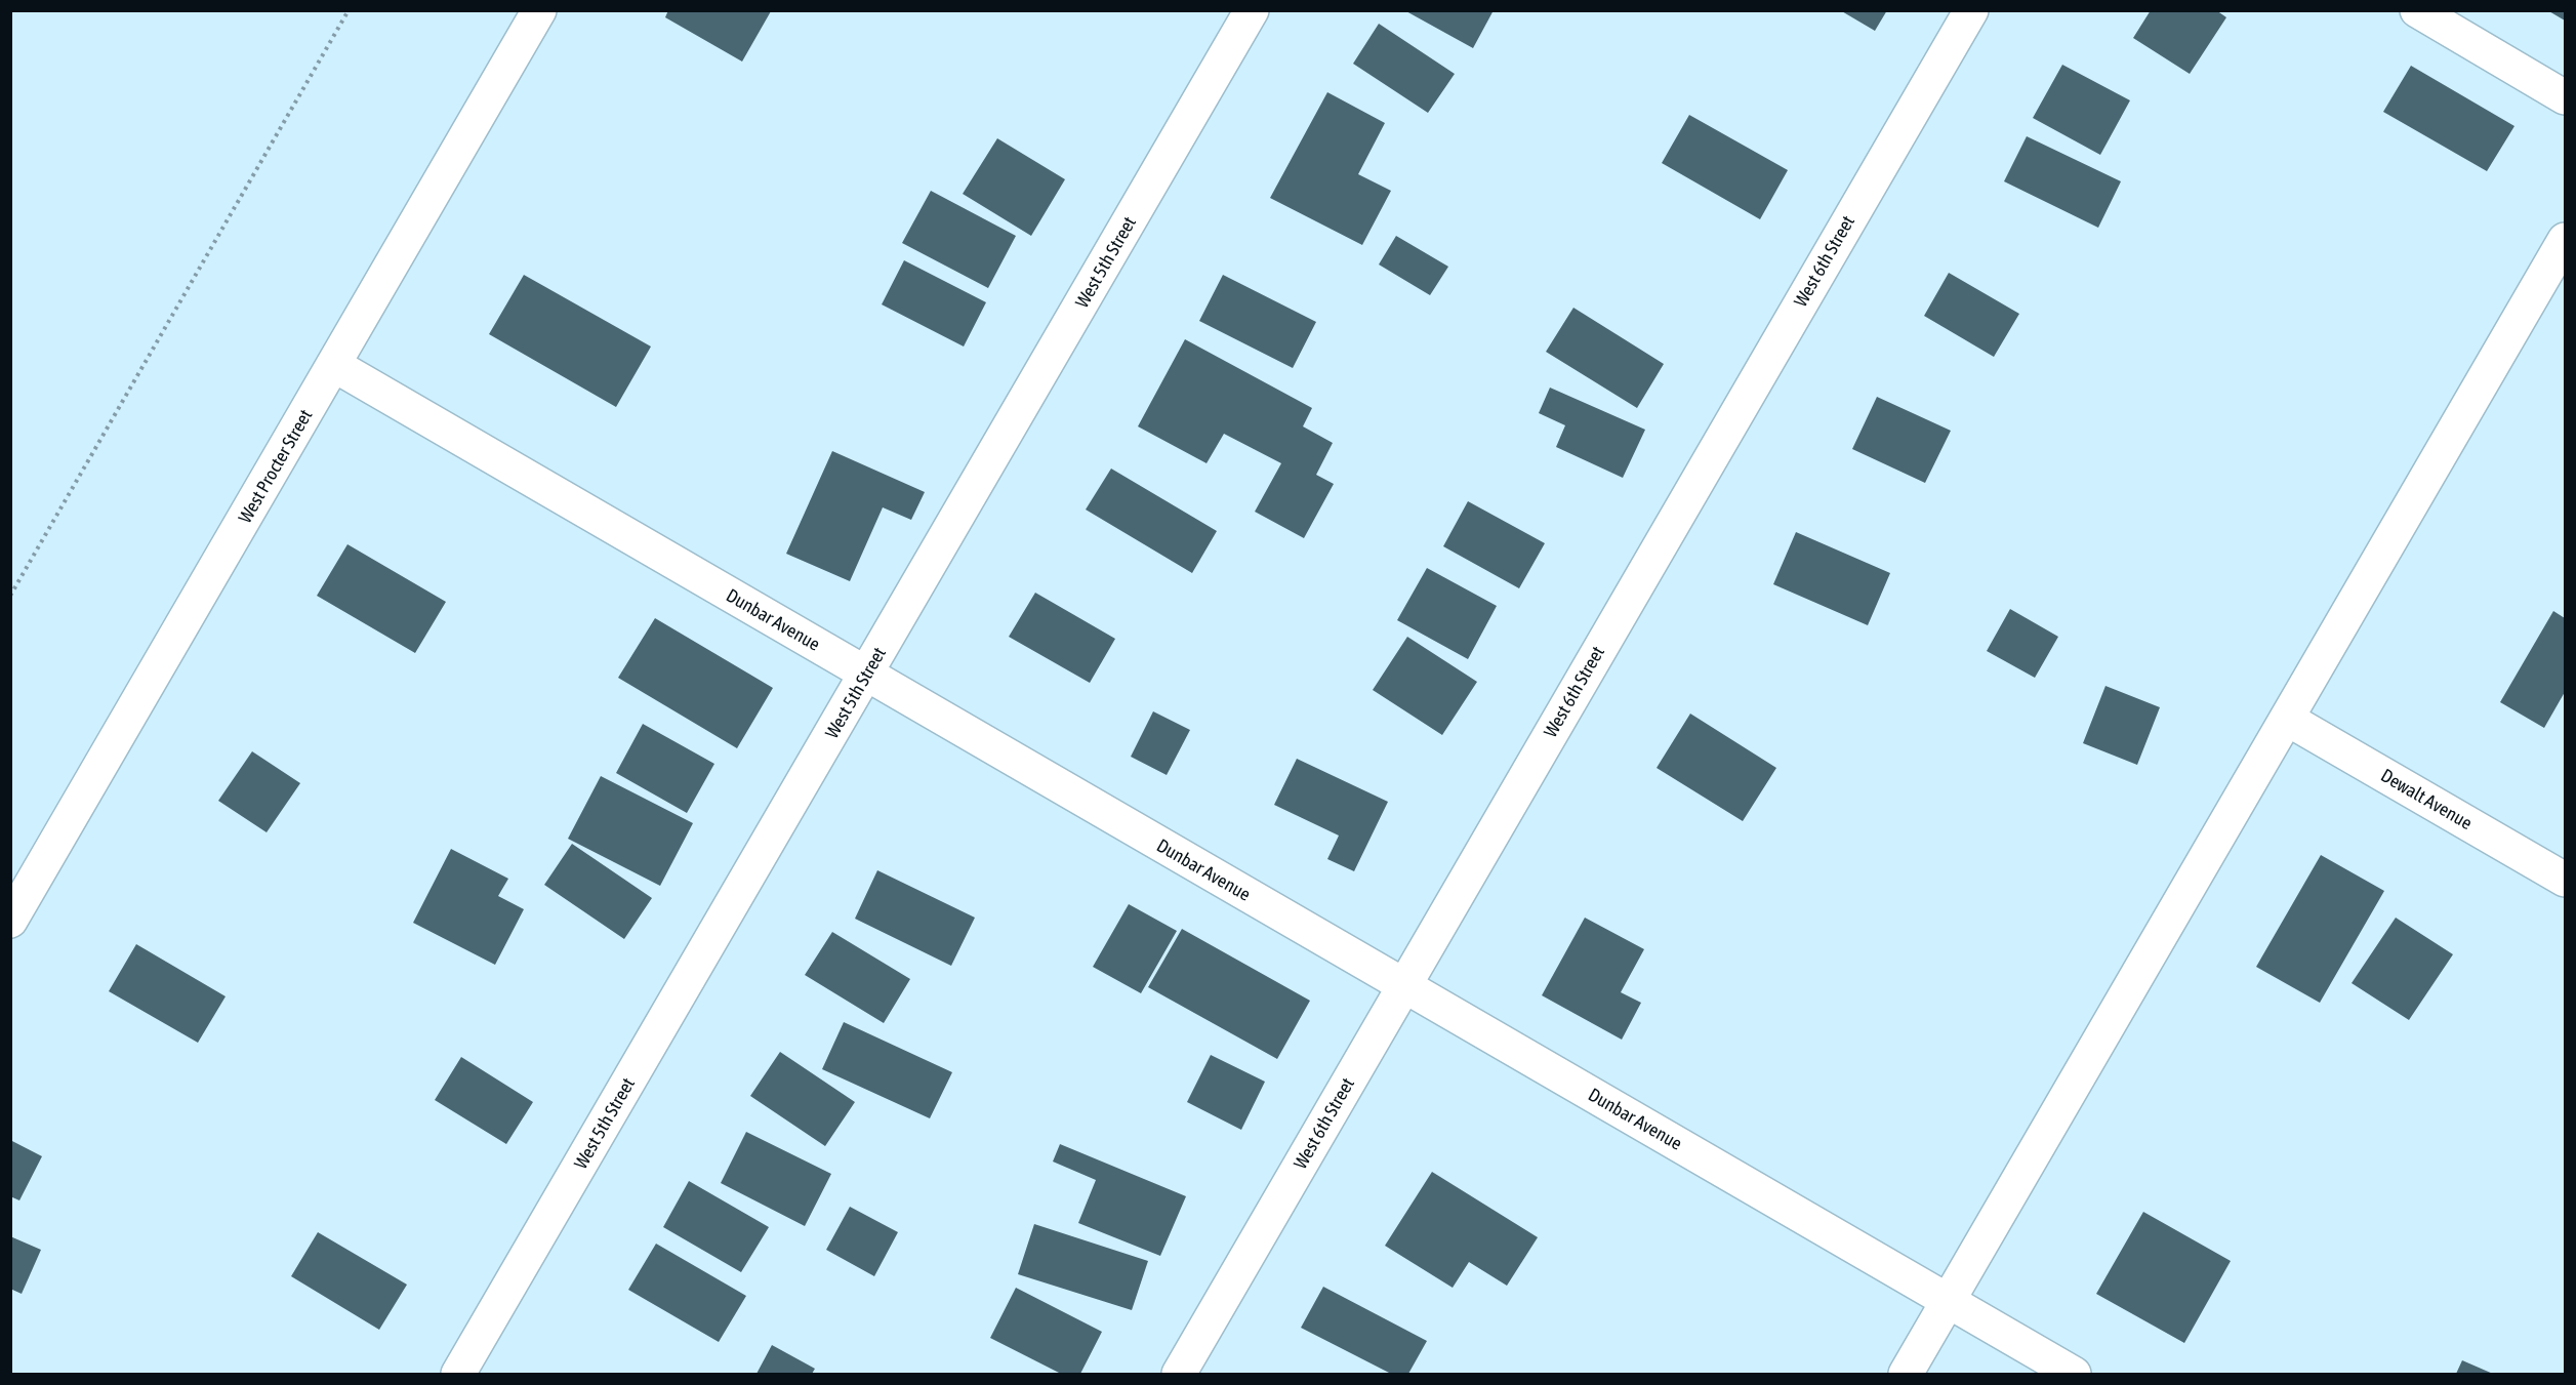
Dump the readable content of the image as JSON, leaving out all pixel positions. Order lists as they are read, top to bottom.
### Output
{
  "streets": {
    "street": [
      "West 6th Street",
      "West 5th Street",
      "West Procter Street",
      "Dunbar Avenue",
      "Dewalt Avenue"
    ]
  },
  "crossings": [
    ["West 6th Street", "Dunbar Avenue"],
    ["West 5th Street", "Dunbar Avenue"],
    ["West Procter Street", "Dunbar Avenue"]
  ]
}
